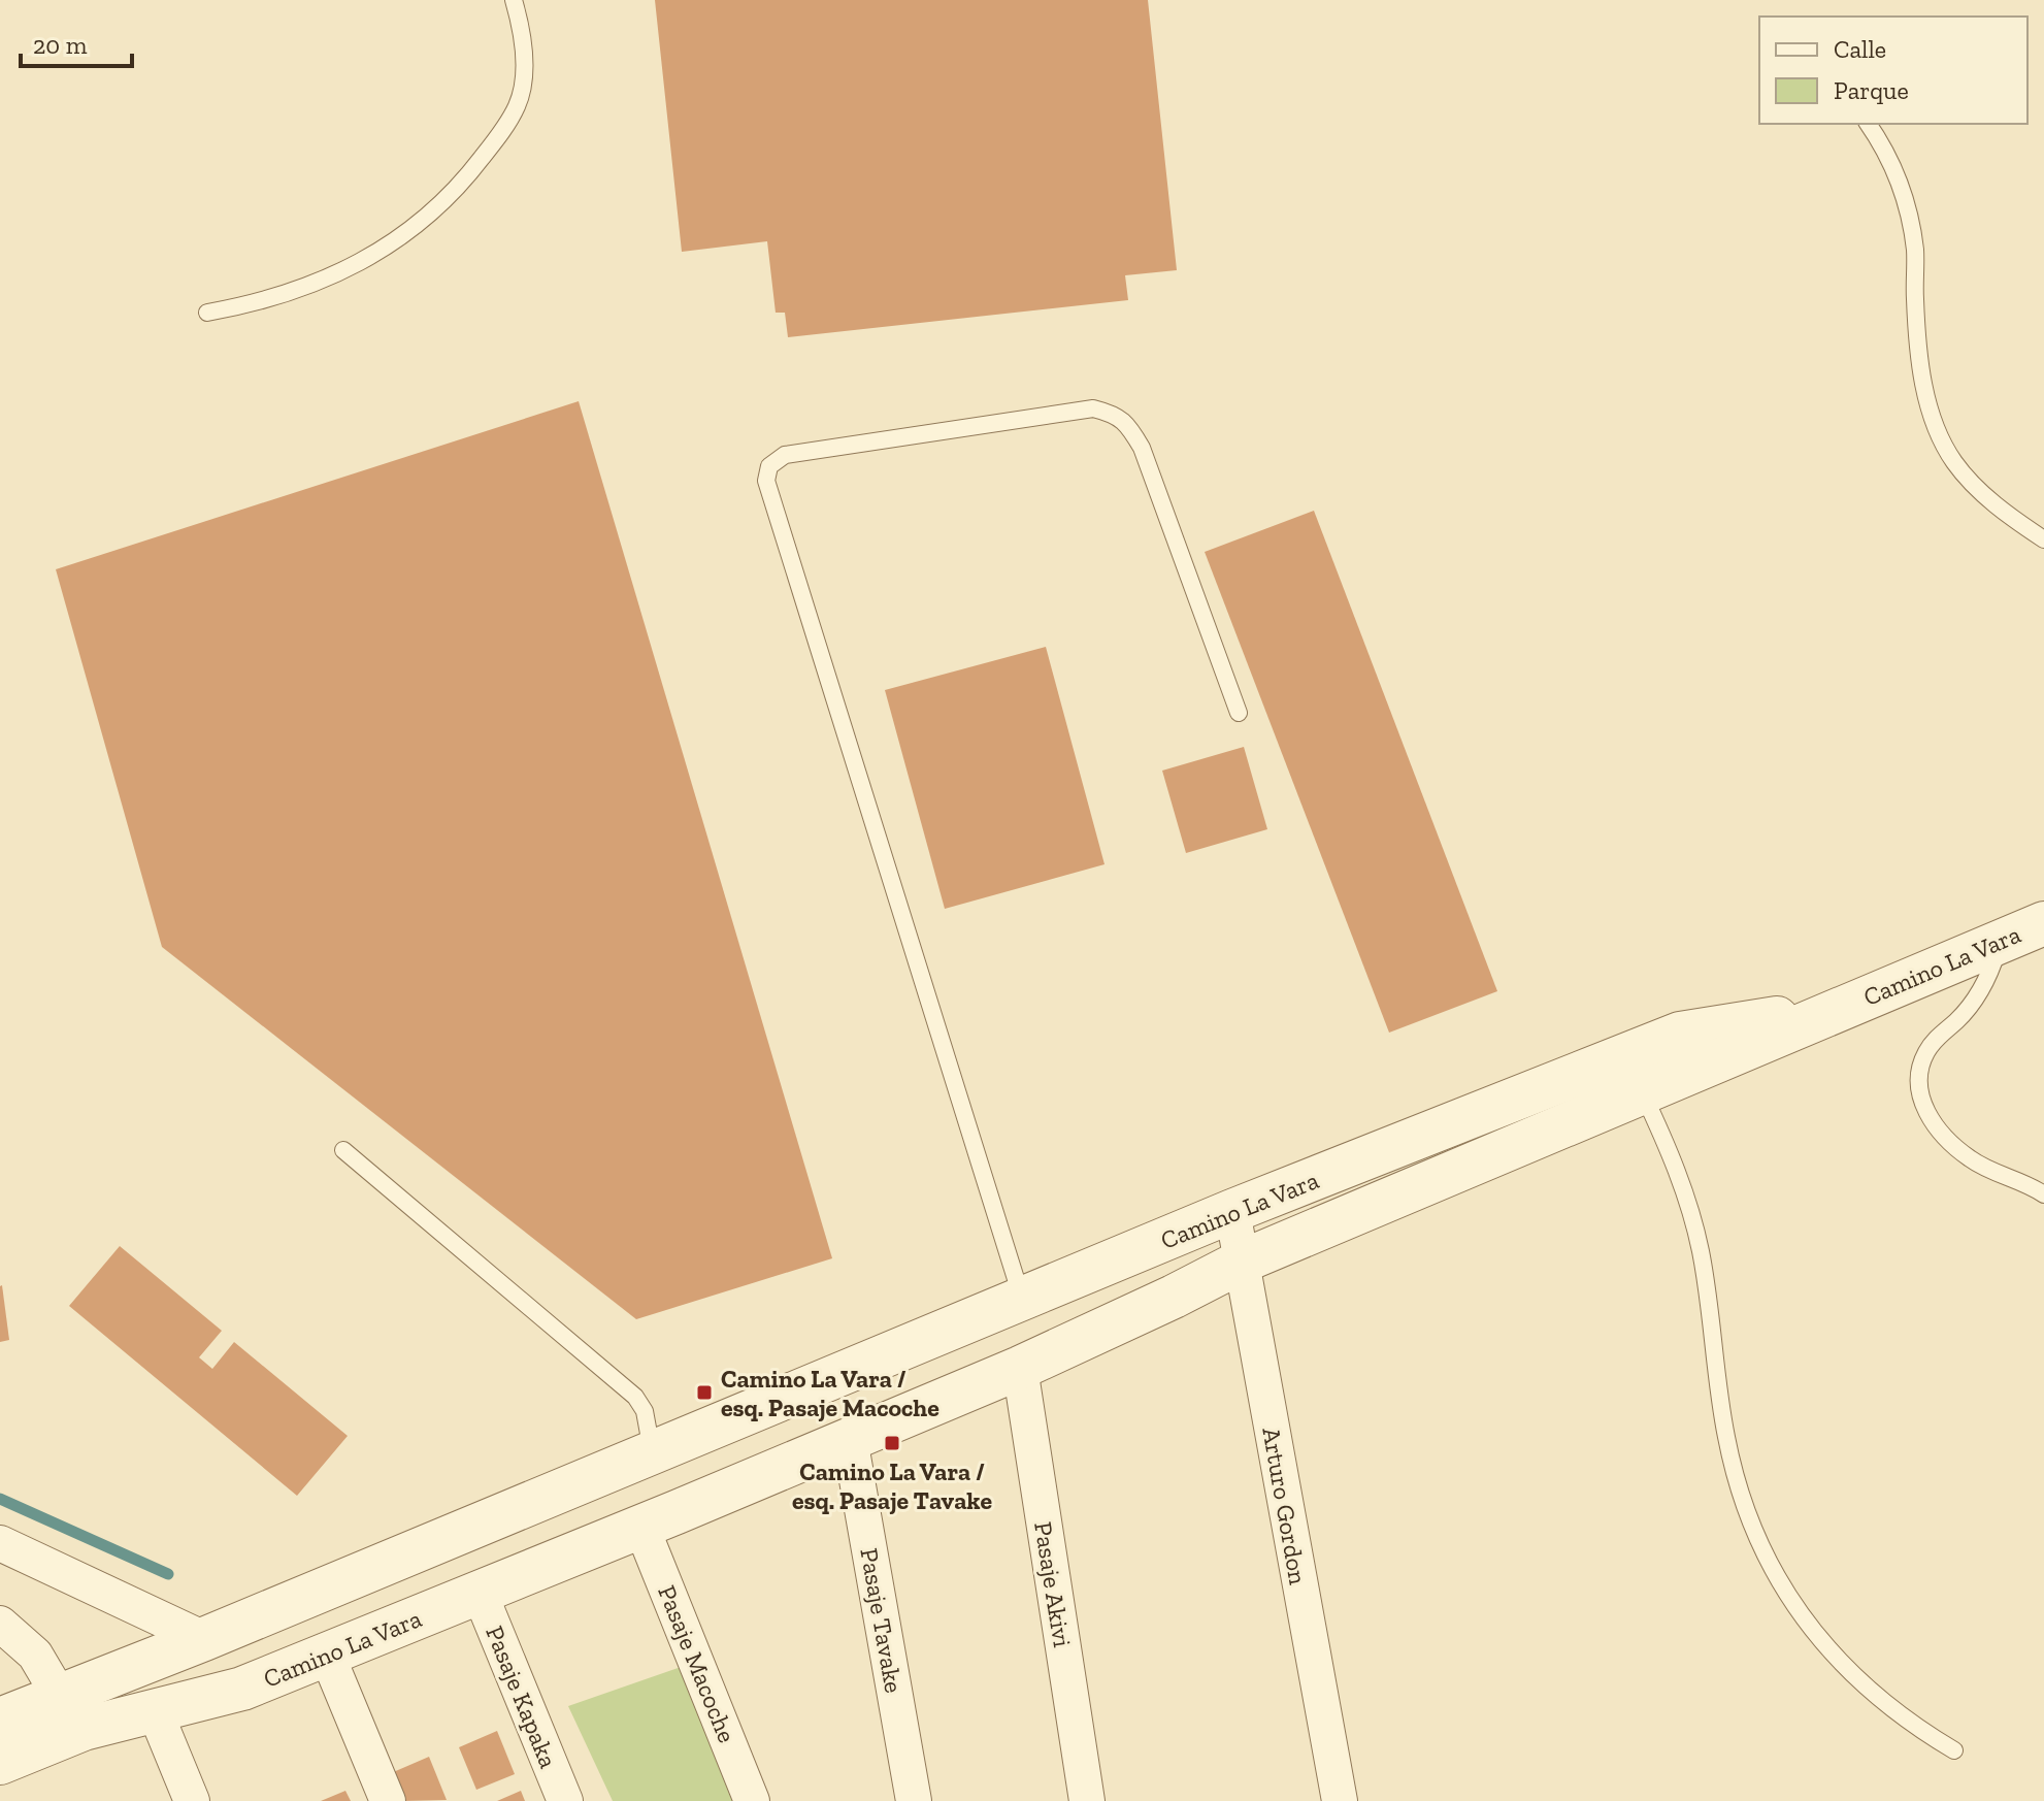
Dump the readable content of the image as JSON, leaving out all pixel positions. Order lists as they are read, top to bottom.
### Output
{
  "streets": {
    "street": [
      "Camino La Vara",
      "Arturo Gordon",
      "Pasaje Akivi",
      "Pasaje Tavake",
      "Pasaje Macoche",
      "Pasaje Kapaka"
    ]
  },
  "crossings": [
    ["Camino La Vara", "Arturo Gordon"],
    ["Camino La Vara", "Pasaje Akivi"],
    ["Camino La Vara", "Pasaje Tavake"],
    ["Camino La Vara", "Pasaje Macoche"],
    ["Camino La Vara", "Pasaje Kapaka"]
  ],
  "places": {
    "transit": ["Camino La Vara / esq. Pasaje Macoche", "Camino La Vara / esq. Pasaje Tavake"]
  },
  "legend": ["Calle", "Parque"],
  "scale_bar": "20 m"
}
